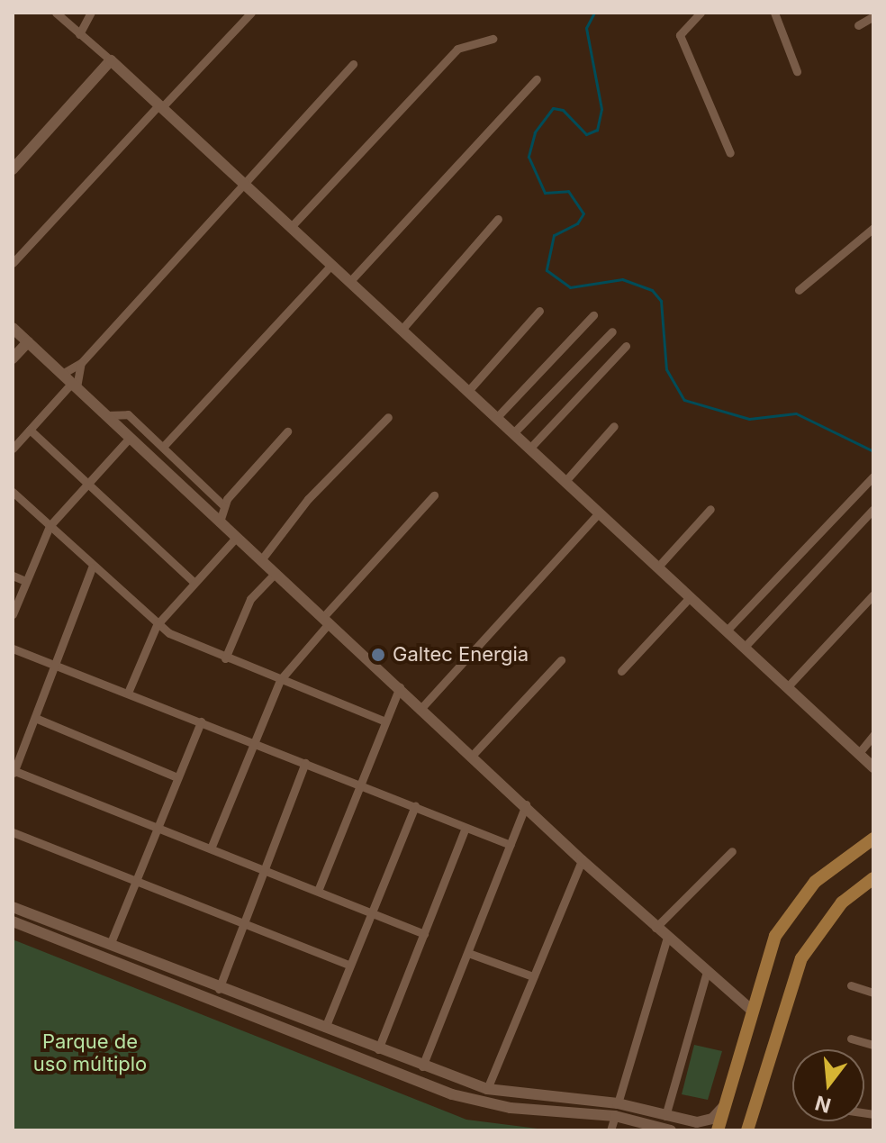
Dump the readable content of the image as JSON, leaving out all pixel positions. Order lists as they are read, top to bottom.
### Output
{
  "parks": ["Parque de uso múltiplo"],
  "places": ["Galtec Energia"],
  "north": "bottom"
}
